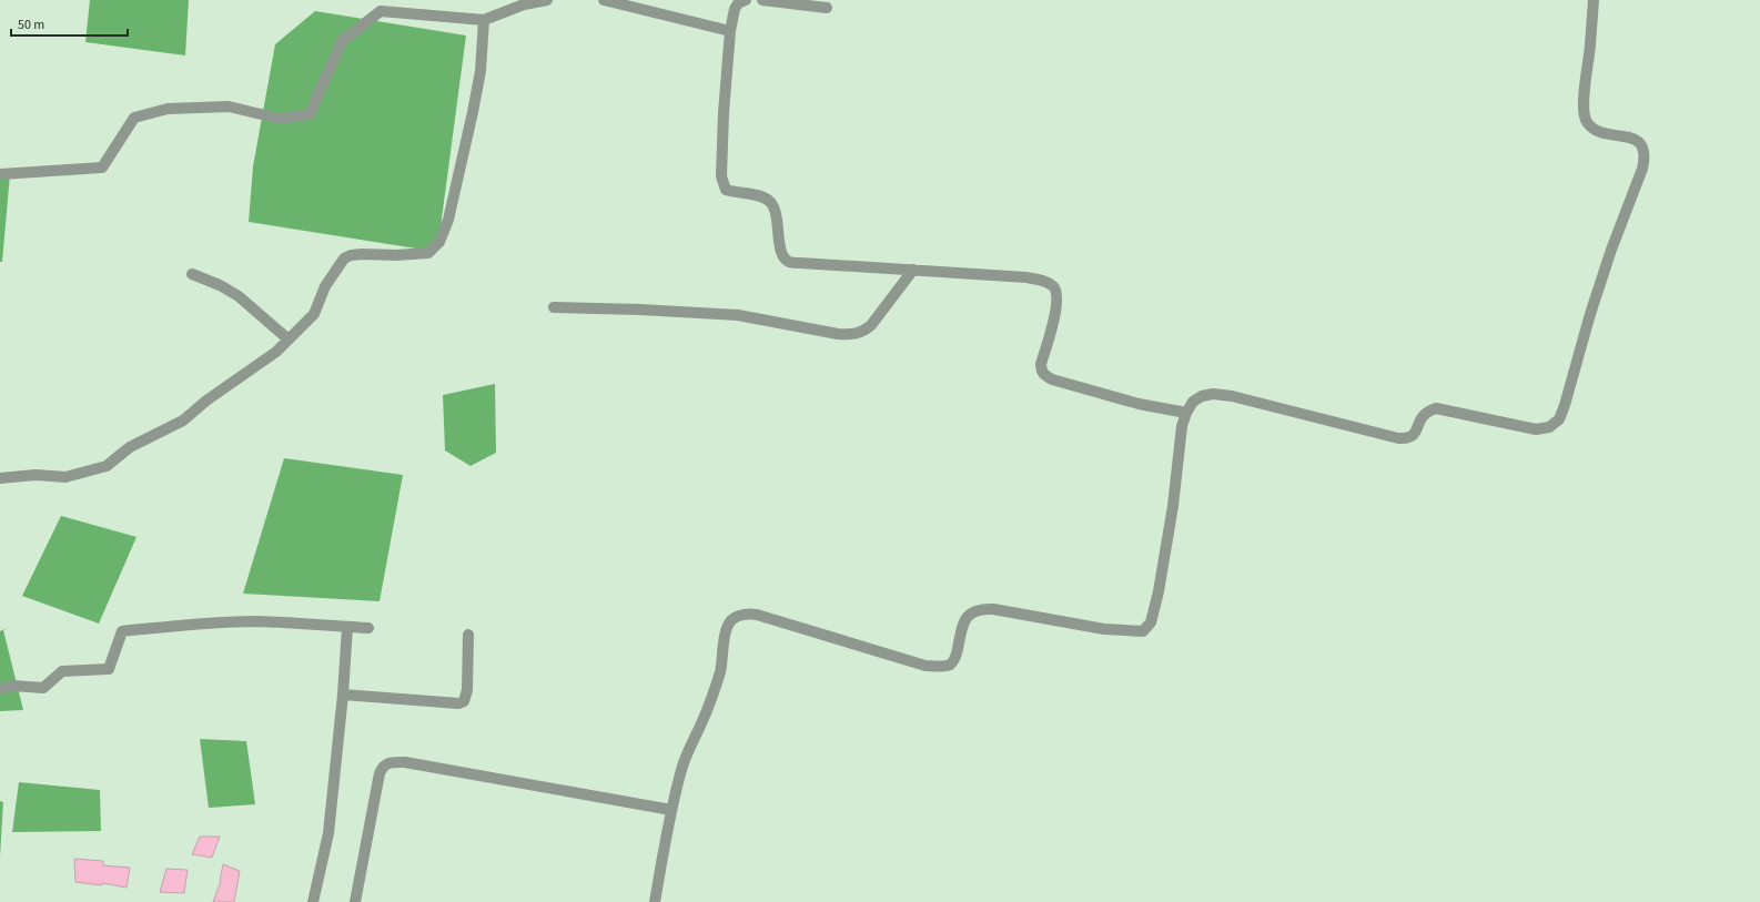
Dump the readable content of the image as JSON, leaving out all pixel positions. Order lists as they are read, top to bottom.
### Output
{
  "scale_bar": "50 m"
}
